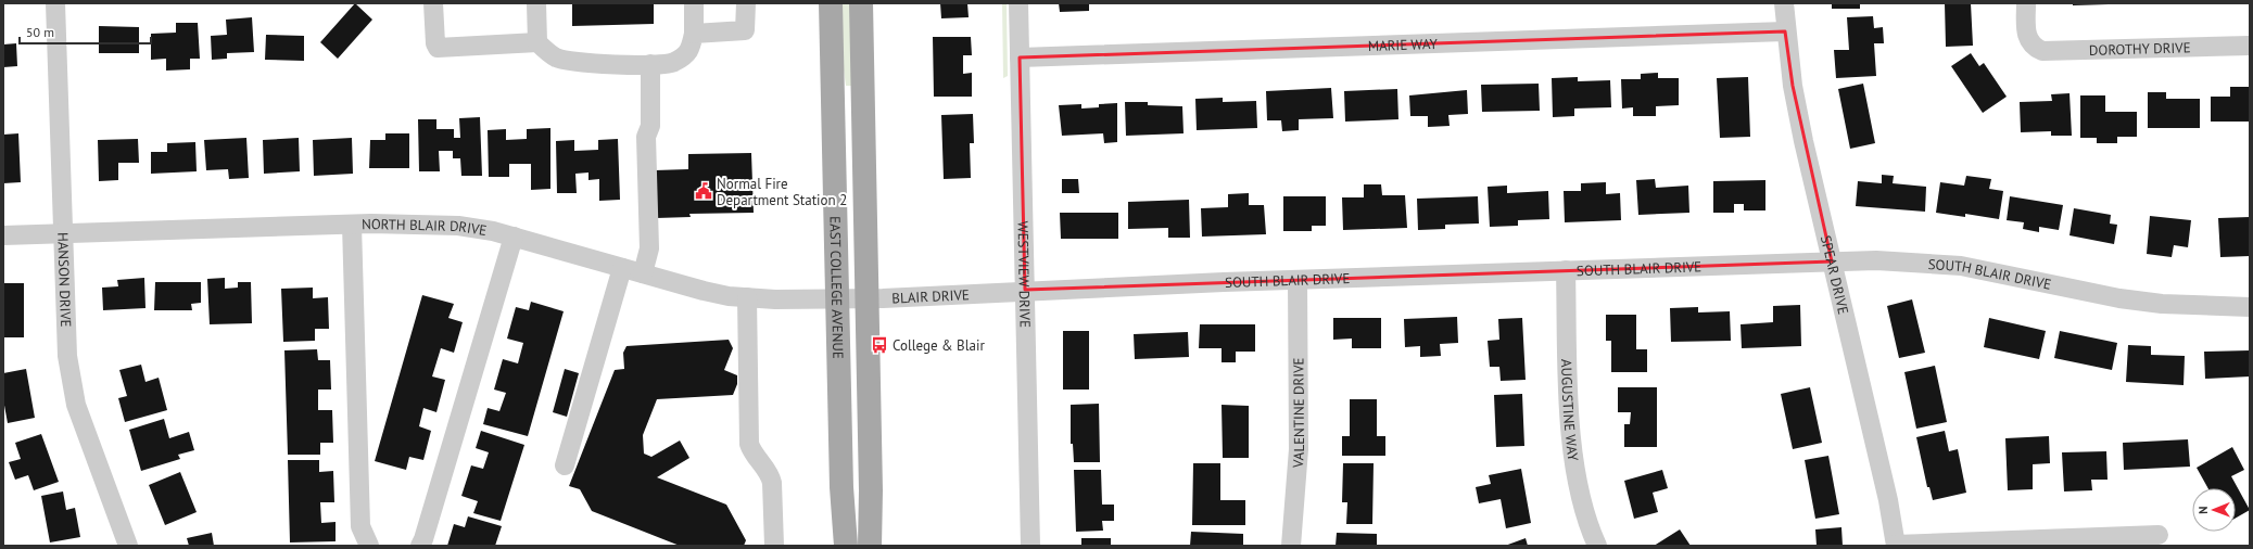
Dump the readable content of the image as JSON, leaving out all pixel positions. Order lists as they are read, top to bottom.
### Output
{
  "streets": {
    "main road": ["EAST COLLEGE AVENUE"],
    "street": [
      "MARIE WAY",
      "DOROTHY DRIVE",
      "NORTH BLAIR DRIVE",
      "SOUTH BLAIR DRIVE",
      "WESTVIEW DRIVE",
      "SPEAR DRIVE",
      "HANSON DRIVE",
      "BLAIR DRIVE",
      "AUGUSTINE WAY",
      "VALENTINE DRIVE"
    ]
  },
  "crossings": [
    ["MARIE WAY", "WESTVIEW DRIVE"],
    ["MARIE WAY", "SPEAR DRIVE"],
    ["NORTH BLAIR DRIVE", "HANSON DRIVE"],
    ["NORTH BLAIR DRIVE", "EAST COLLEGE AVENUE"],
    ["NORTH BLAIR DRIVE", "BLAIR DRIVE"],
    ["SOUTH BLAIR DRIVE", "WESTVIEW DRIVE"],
    ["SOUTH BLAIR DRIVE", "SPEAR DRIVE"],
    ["SOUTH BLAIR DRIVE", "BLAIR DRIVE"],
    ["SOUTH BLAIR DRIVE", "AUGUSTINE WAY"],
    ["SOUTH BLAIR DRIVE", "VALENTINE DRIVE"],
    ["WESTVIEW DRIVE", "BLAIR DRIVE"],
    ["EAST COLLEGE AVENUE", "BLAIR DRIVE"]
  ],
  "places": {
    "public building": ["Normal Fire Department Station 2"],
    "bus stop": ["College & Blair"]
  },
  "scale_bar": "50 m",
  "north": "left"
}
